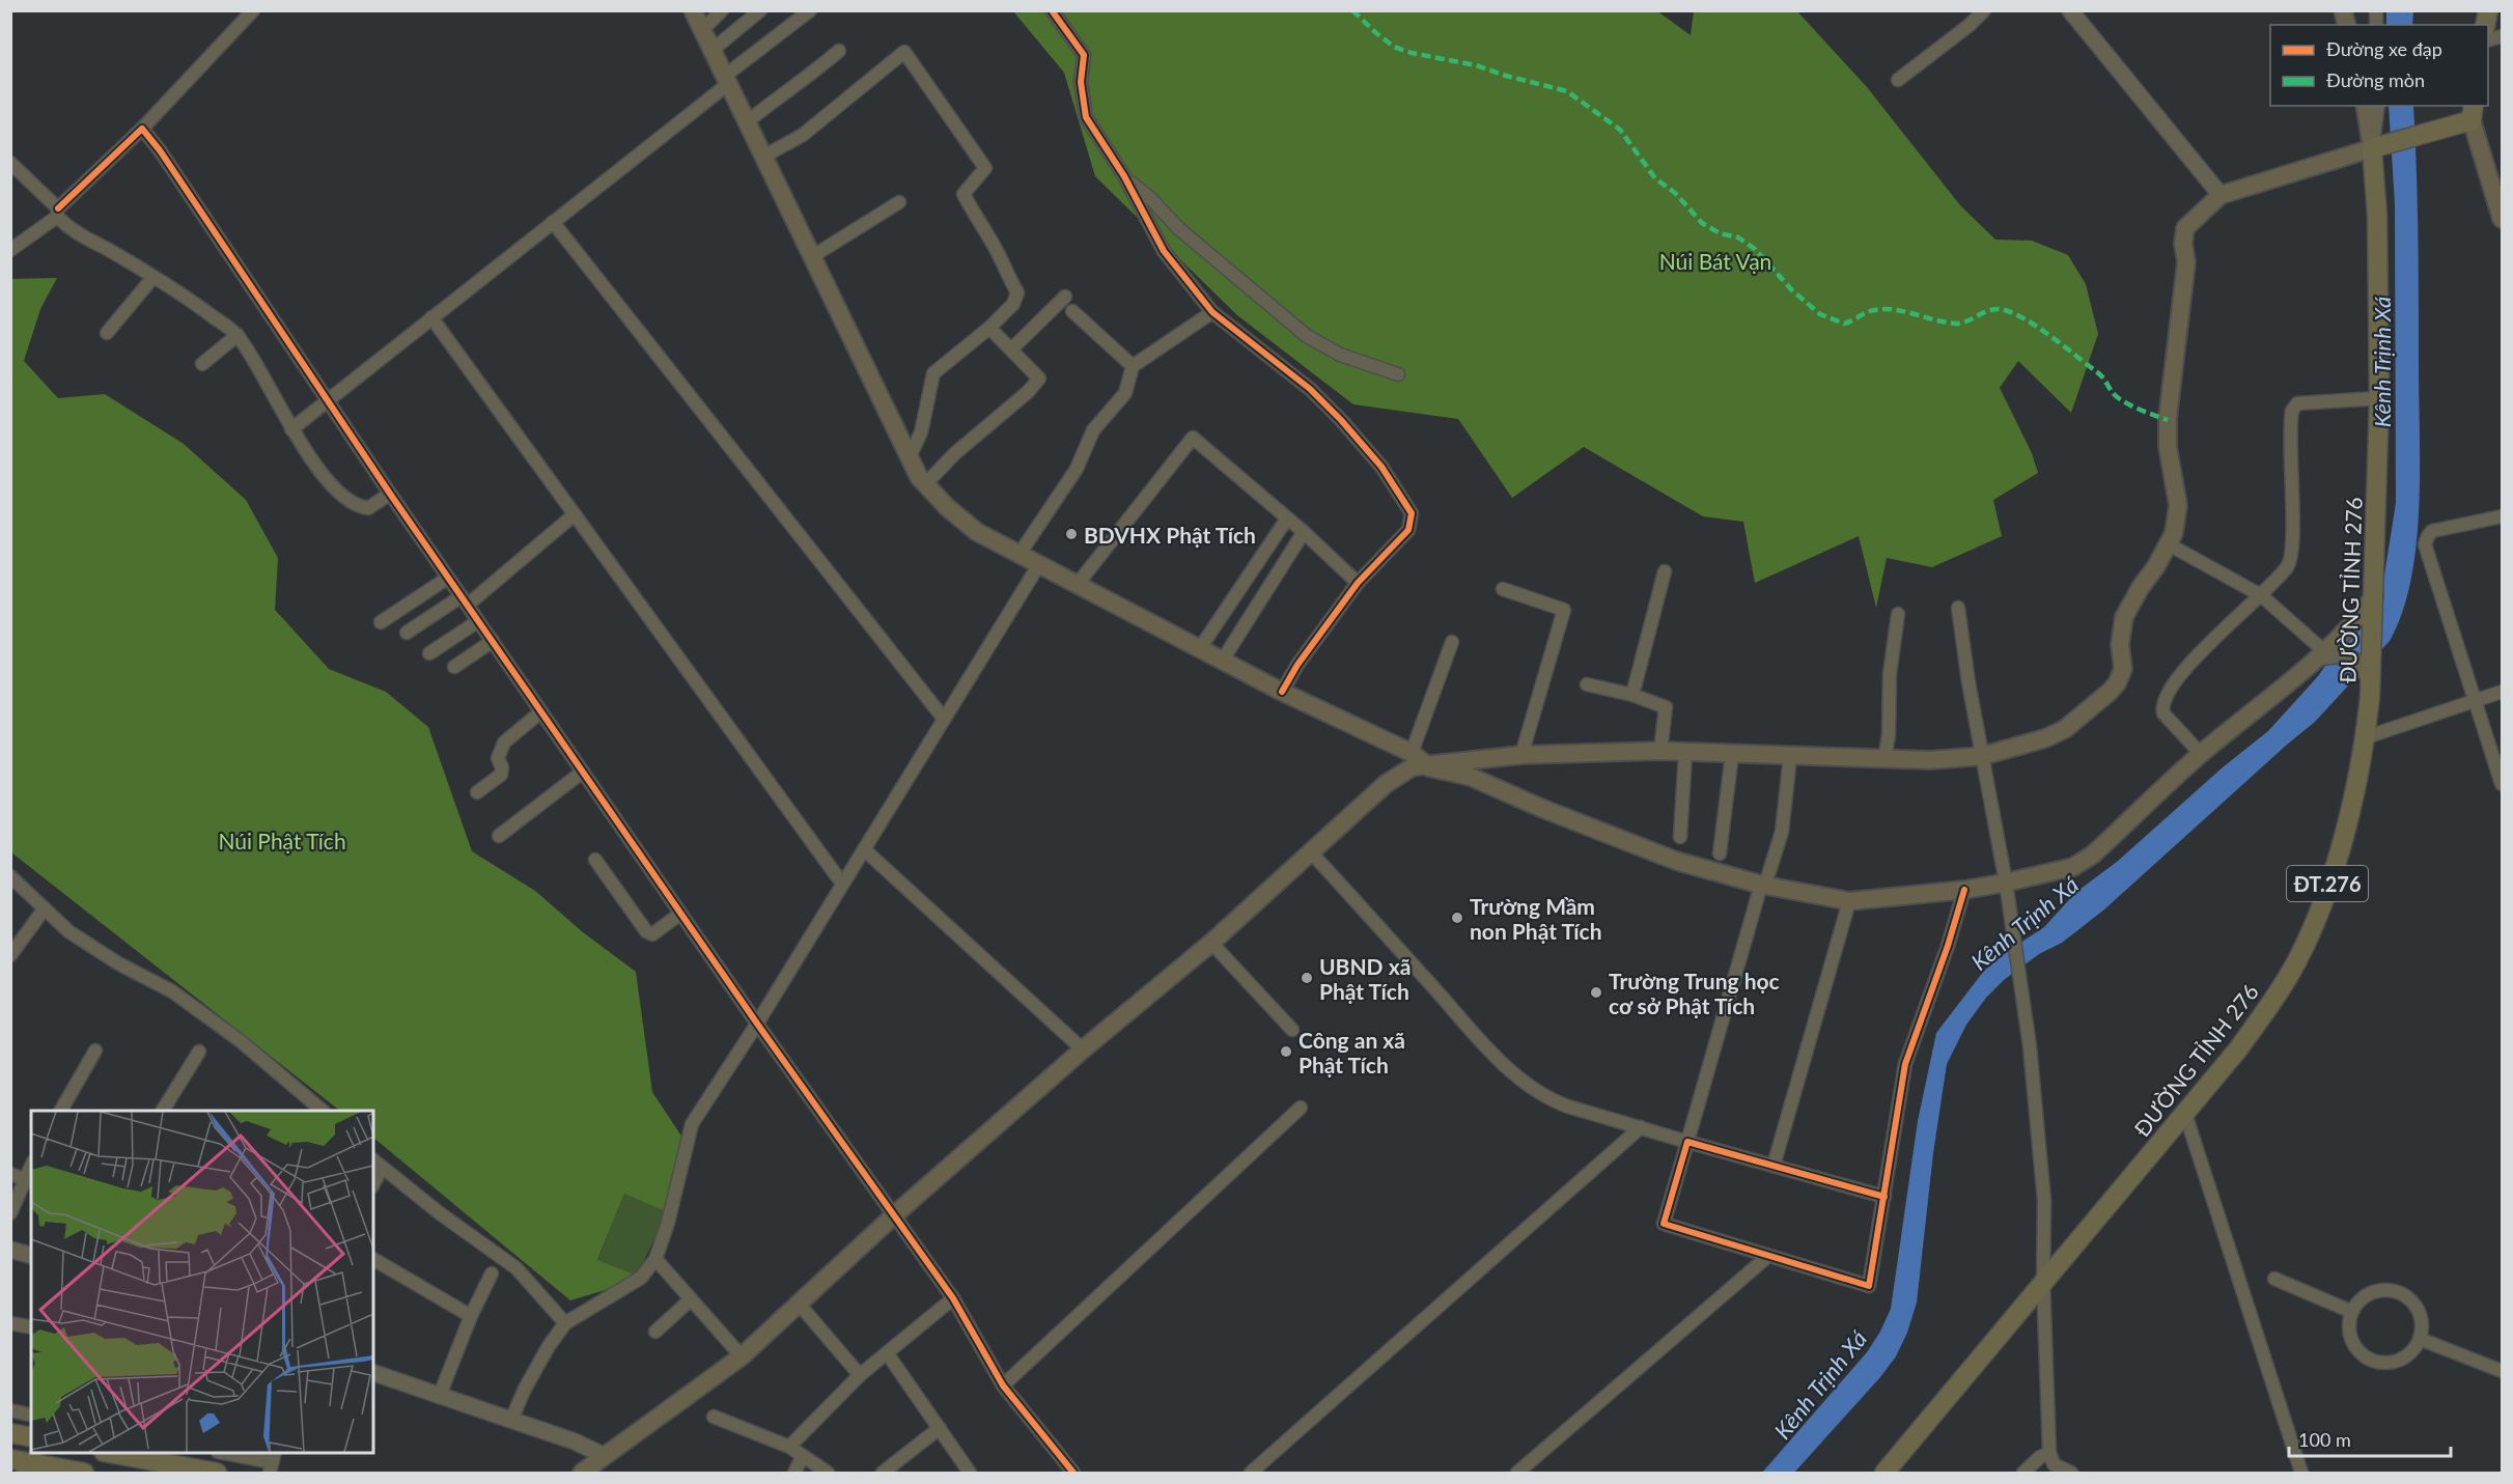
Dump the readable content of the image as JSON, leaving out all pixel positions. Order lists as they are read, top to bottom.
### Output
{
  "streets": {
    "main road": ["ĐƯỜNG TỈNH 276", "ĐT.276"]
  },
  "water": ["Kênh Trịnh Xá"],
  "parks": ["Núi Bát Vạn", "Núi Phật Tích"],
  "places": [
    "BDVHX Phật Tích",
    "Trường Mầm non Phật Tích",
    "UBND xã Phật Tích",
    "Trường Trung học cơ sở Phật Tích",
    "Công an xã Phật Tích"
  ],
  "legend": ["Đường xe đạp", "Đường mòn"],
  "scale_bar": "100 m"
}
